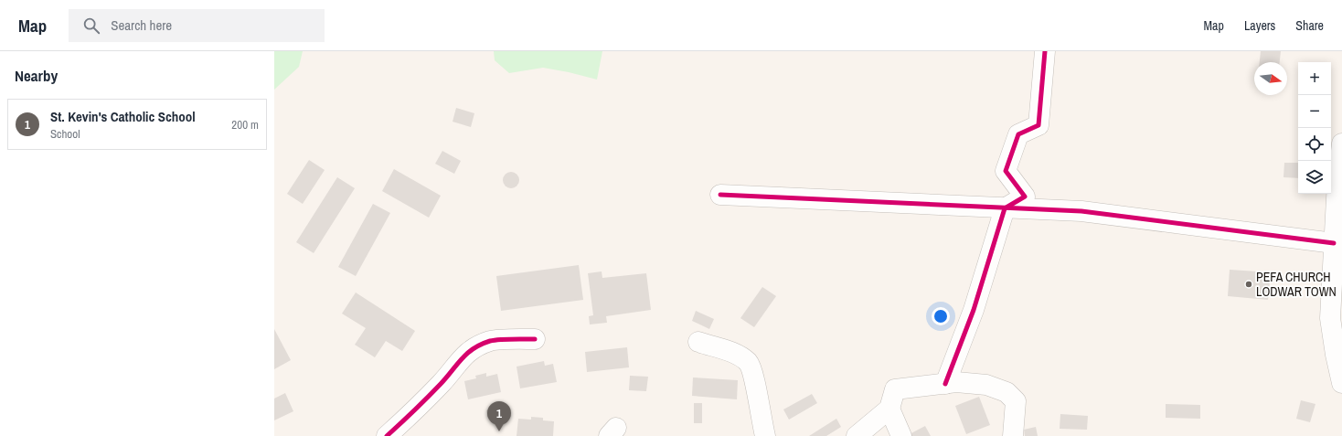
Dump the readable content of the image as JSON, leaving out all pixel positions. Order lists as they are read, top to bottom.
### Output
{
  "places": ["PEFA CHURCH LODWAR TOWN"],
  "north": "right",
  "page": {
    "header": "Map",
    "search": "Search here",
    "nav": ["Map", "Layers", "Share"],
    "heading": "Nearby",
    "map_buttons": ["+", "−"],
    "list": [
      {
        "mark": "1",
        "name": "St. Kevin's Catholic School",
        "note": "School",
        "value": "200 m"
      }
    ],
    "pins": "1"
  }
}
